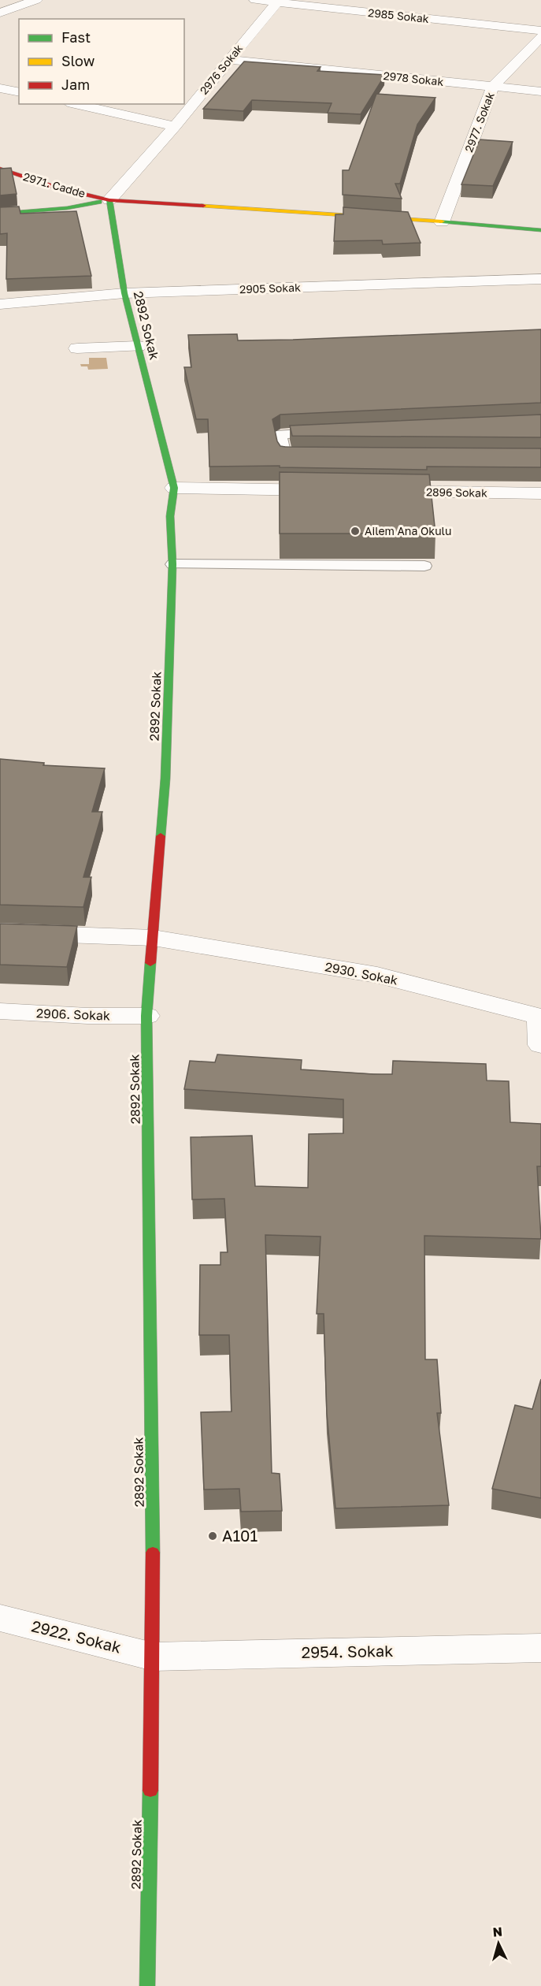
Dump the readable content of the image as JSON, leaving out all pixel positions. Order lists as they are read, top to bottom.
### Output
{
  "streets": {
    "street": [
      "2985 Sokak",
      "2976 Sokak",
      "2978 Sokak",
      "2977. Sokak",
      "2971. Cadde",
      "2905 Sokak",
      "2892 Sokak",
      "2896 Sokak",
      "2930. Sokak",
      "2906. Sokak",
      "2922. Sokak",
      "2954. Sokak"
    ]
  },
  "crossings": [
    ["2985 Sokak", "2976 Sokak"],
    ["2976 Sokak", "2978 Sokak"],
    ["2976 Sokak", "2971. Cadde"],
    ["2976 Sokak", "2892 Sokak"],
    ["2978 Sokak", "2977. Sokak"],
    ["2971. Cadde", "2892 Sokak"],
    ["2905 Sokak", "2892 Sokak"],
    ["2892 Sokak", "2930. Sokak"],
    ["2892 Sokak", "2906. Sokak"],
    ["2892 Sokak", "2922. Sokak"],
    ["2892 Sokak", "2954. Sokak"],
    ["2922. Sokak", "2954. Sokak"]
  ],
  "places": ["Ailem Ana Okulu", "A101"],
  "legend": ["Fast", "Slow", "Jam"],
  "north": "top"
}
